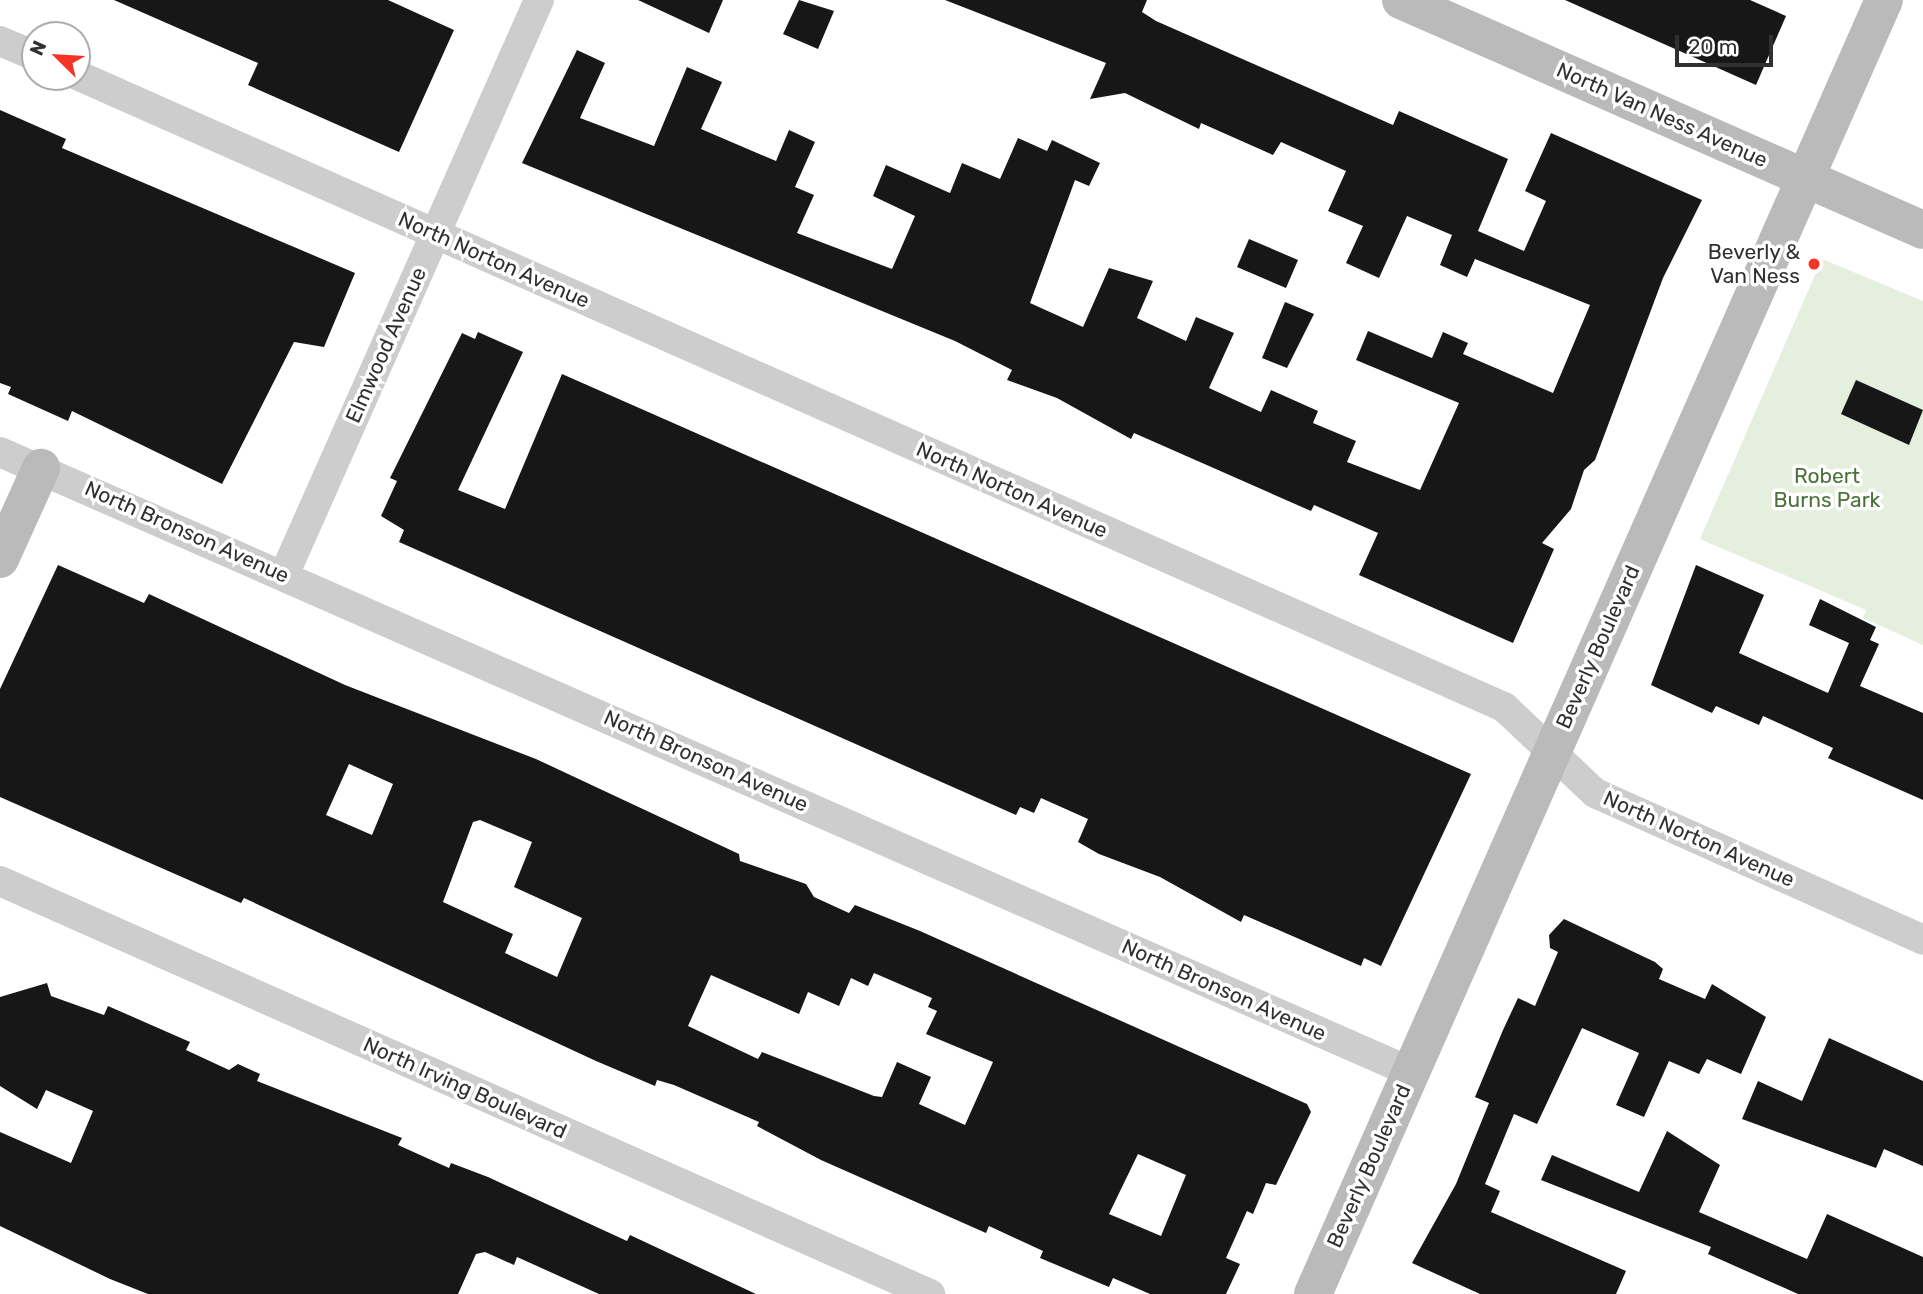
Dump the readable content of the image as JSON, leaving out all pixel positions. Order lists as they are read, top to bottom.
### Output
{
  "streets": {
    "main road": ["North Van Ness Avenue", "Beverly Boulevard"],
    "street": [
      "North Norton Avenue",
      "Elmwood Avenue",
      "North Bronson Avenue",
      "North Irving Boulevard"
    ]
  },
  "crossings": [
    ["North Van Ness Avenue", "Beverly Boulevard"],
    ["North Norton Avenue", "Elmwood Avenue"],
    ["North Norton Avenue", "Beverly Boulevard"],
    ["Elmwood Avenue", "North Bronson Avenue"],
    ["North Bronson Avenue", "Beverly Boulevard"]
  ],
  "parks": ["Robert Burns Park"],
  "places": ["Beverly & Van Ness"],
  "scale_bar": "20 m",
  "north": "top left"
}
